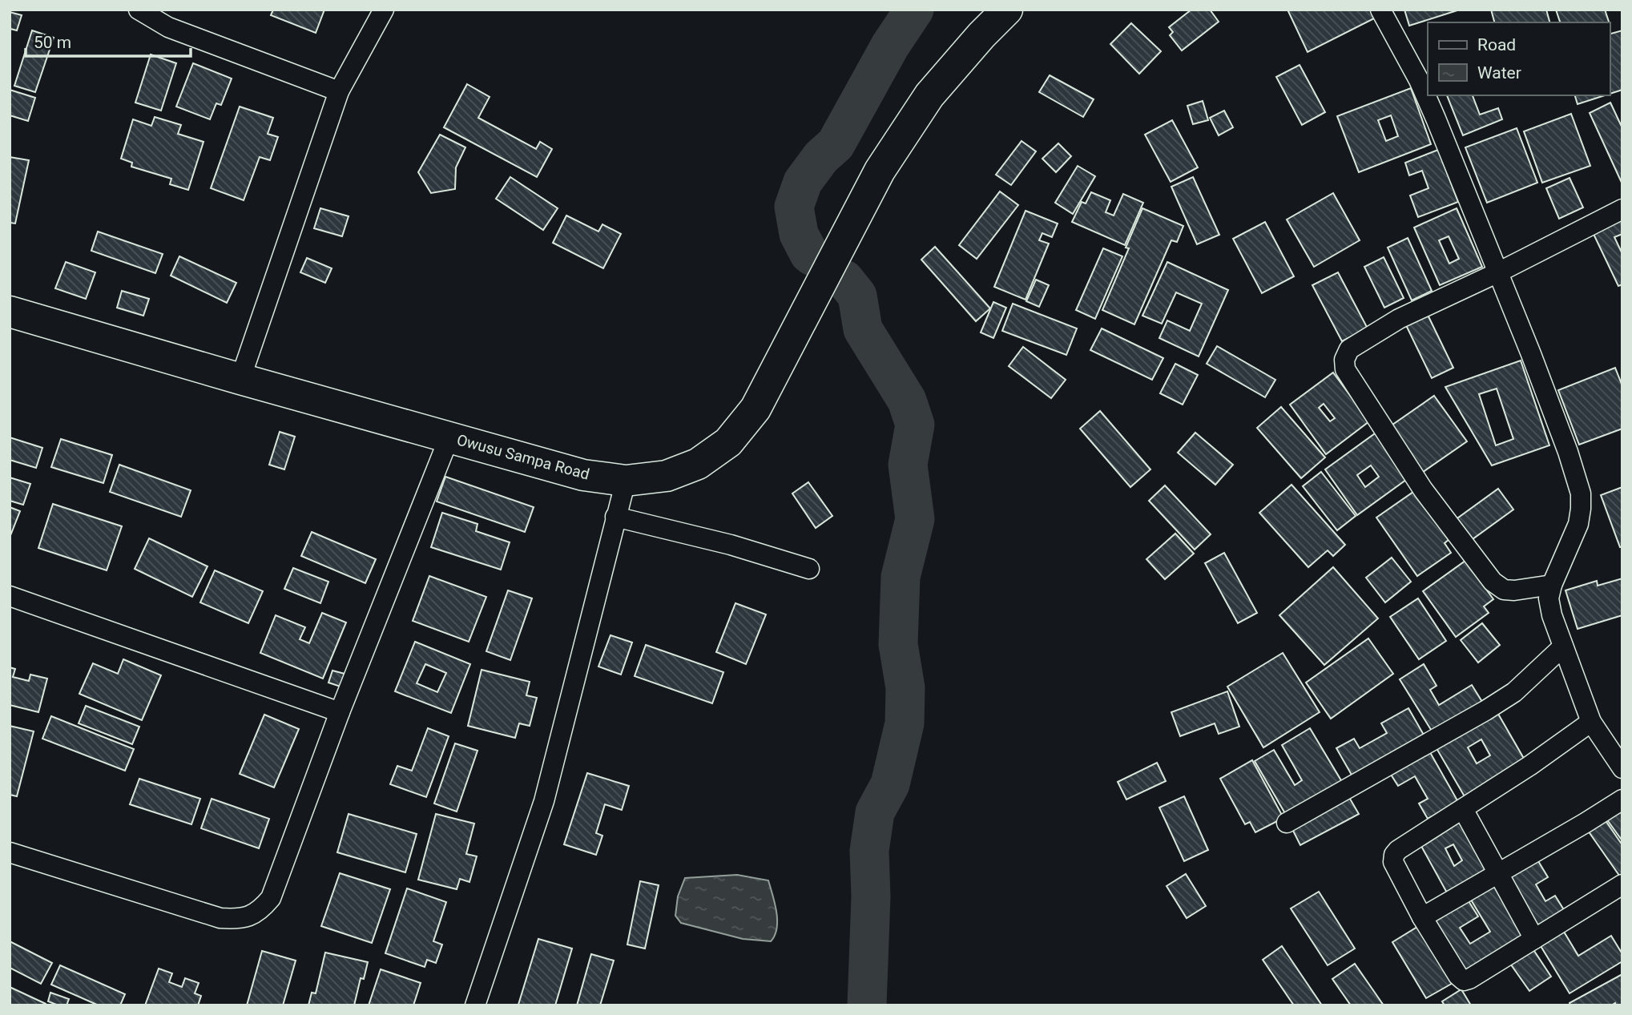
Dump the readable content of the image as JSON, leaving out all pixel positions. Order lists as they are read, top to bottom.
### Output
{
  "streets": {
    "main road": ["Owusu Sampa Road"]
  },
  "legend": ["Road", "Water"],
  "scale_bar": "50 m"
}
